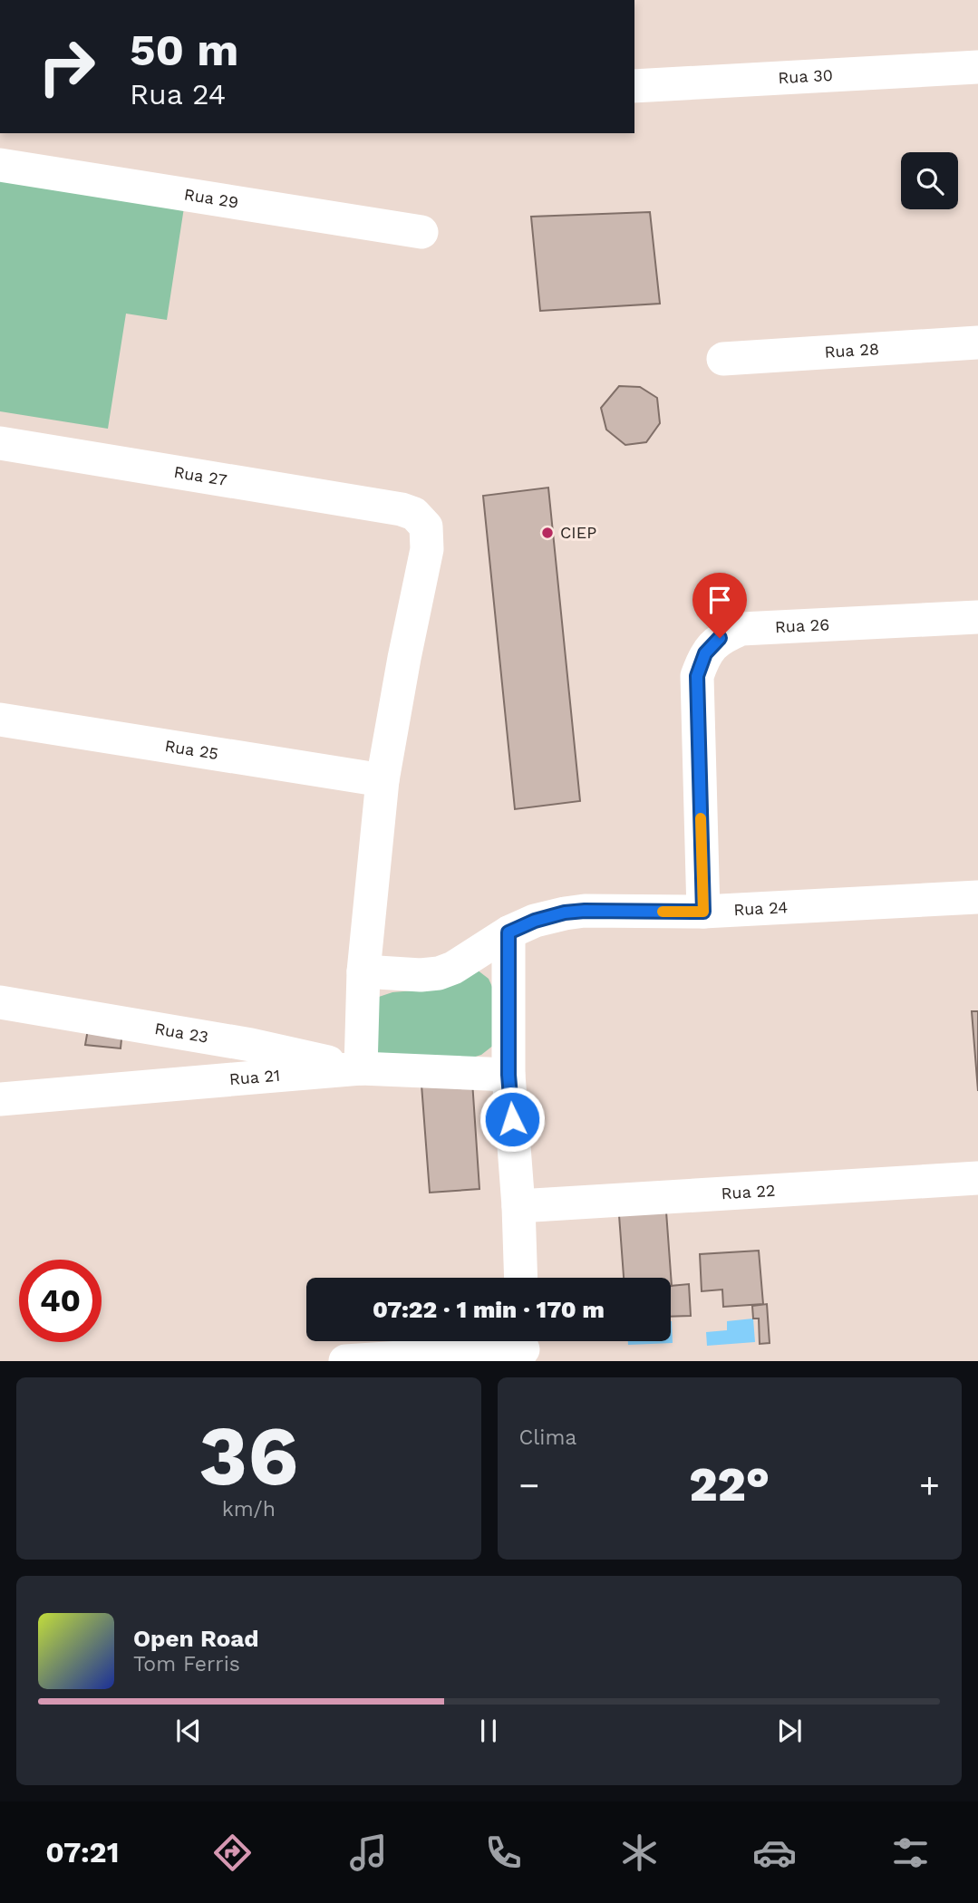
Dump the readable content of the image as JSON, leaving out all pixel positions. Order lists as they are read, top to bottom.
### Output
{
  "streets": {
    "street": [
      "Rua 30",
      "Rua 29",
      "Rua 28",
      "Rua 27",
      "Rua 26",
      "Rua 25",
      "Rua 24",
      "Rua 23",
      "Rua 21",
      "Rua 22"
    ]
  },
  "crossings": [
    ["Rua 27", "Rua 25"],
    ["Rua 26", "Rua 24"],
    ["Rua 23", "Rua 21"]
  ],
  "places": ["CIEP"],
  "page": {
    "turn": ["50 m", "Rua 24"],
    "limit": "40",
    "trip": "07:22 · 1 min · 170 m",
    "tile": [
      ["36", "km/h"],
      "Clima"
    ],
    "heat": ["−", "22°", "+"],
    "song": ["Open Road", "Tom Ferris"],
    "tabs": "07:21"
  }
}
